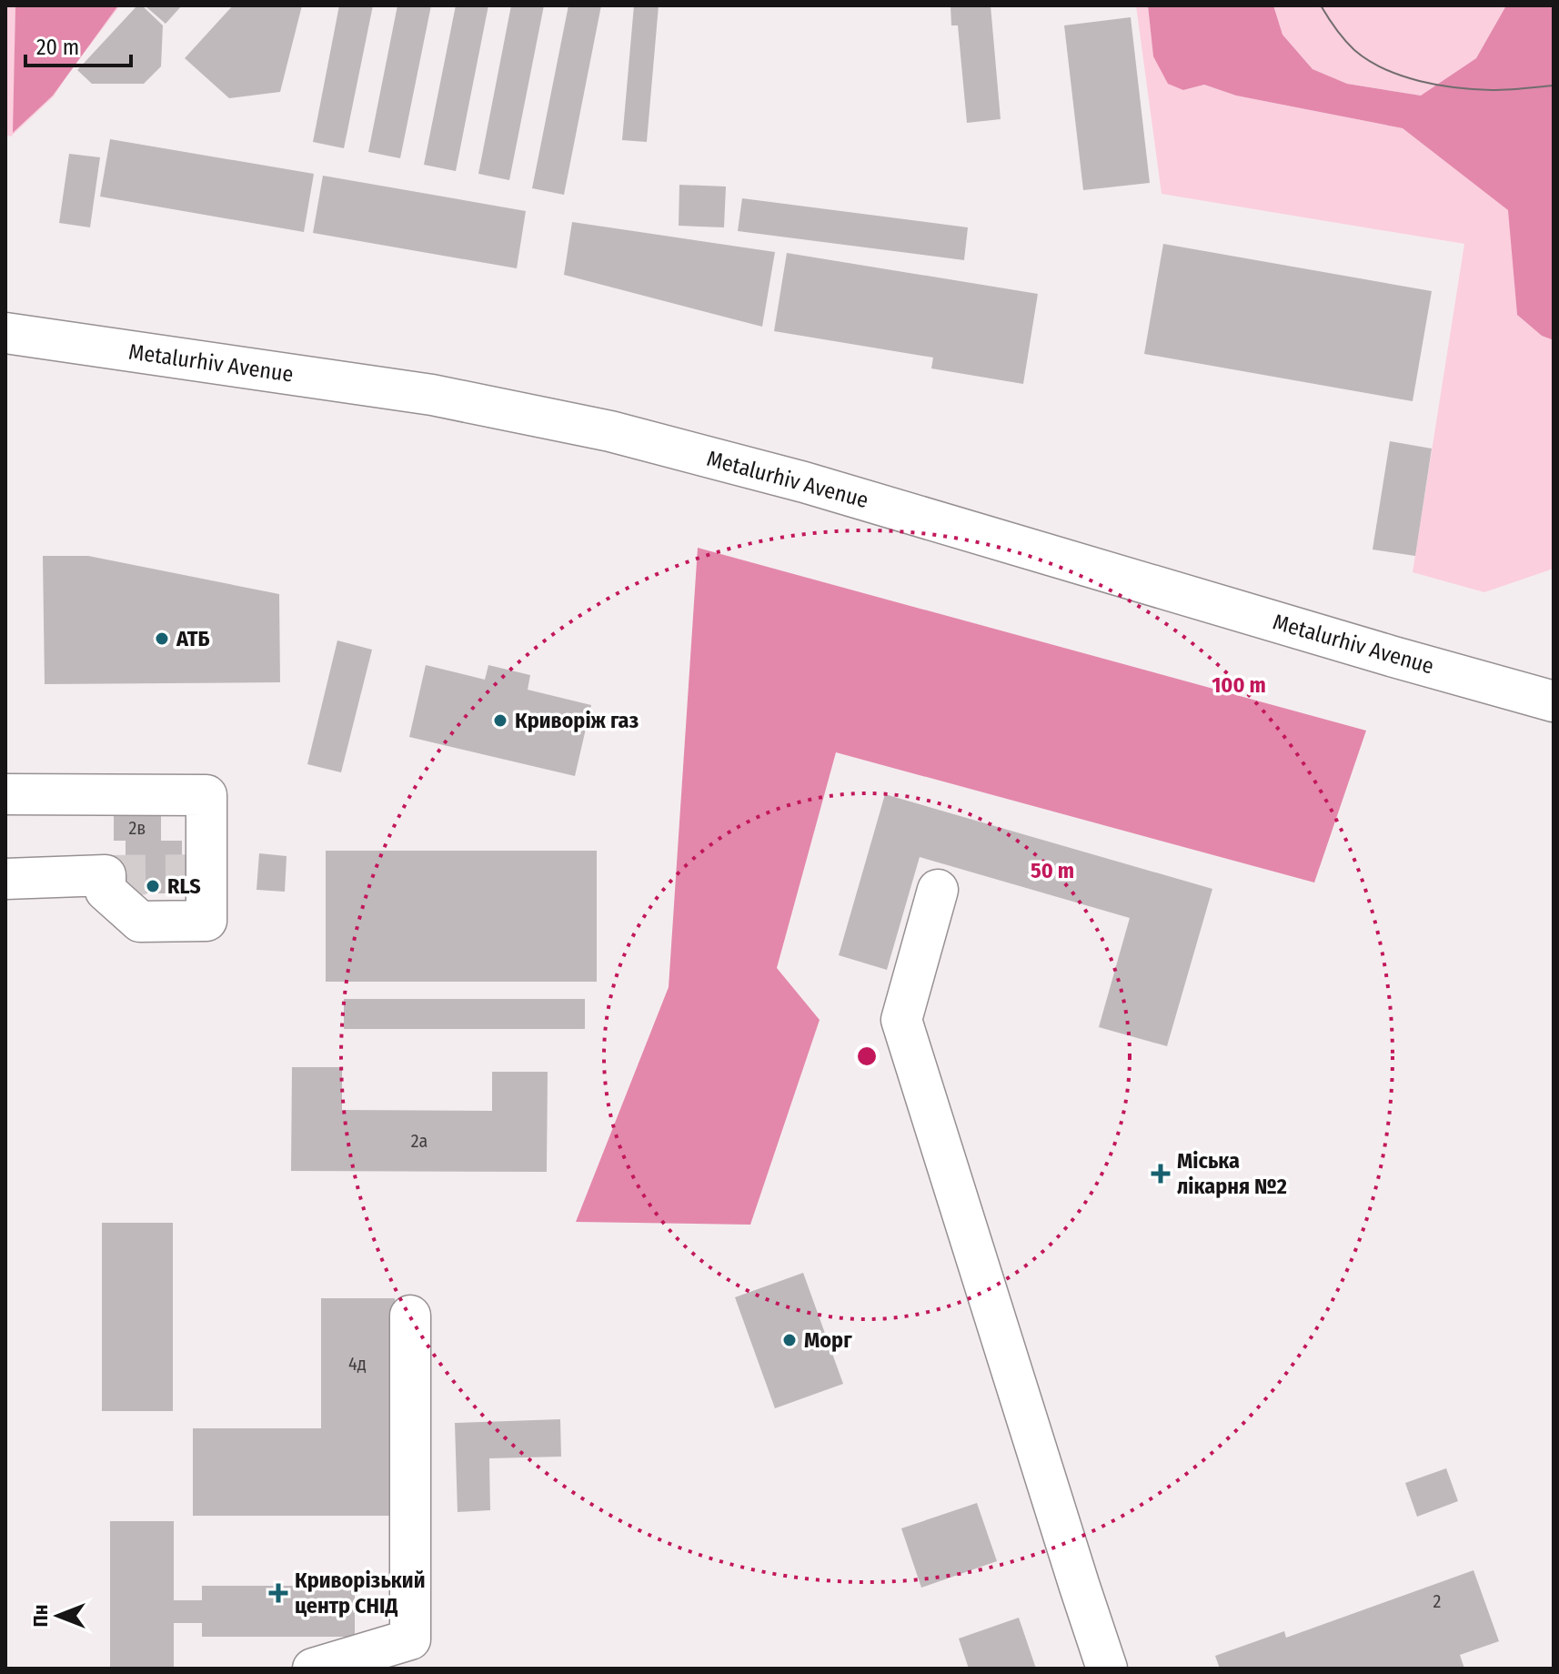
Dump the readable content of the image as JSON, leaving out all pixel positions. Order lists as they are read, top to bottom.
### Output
{
  "streets": {
    "main road": ["Metalurhiv Avenue"]
  },
  "places": {
    "other": [
      "АТБ",
      "Криворіж газ",
      "RLS",
      "Морг"
    ],
    "health": ["Міська лікарня №2", "Криворізький центр СНІД"]
  },
  "house_numbers": [
    "2в",
    "2а",
    "4д",
    "2"
  ],
  "scale_bar": "20 m",
  "north": "left",
  "rings": ["100 m", "50 m"]
}
